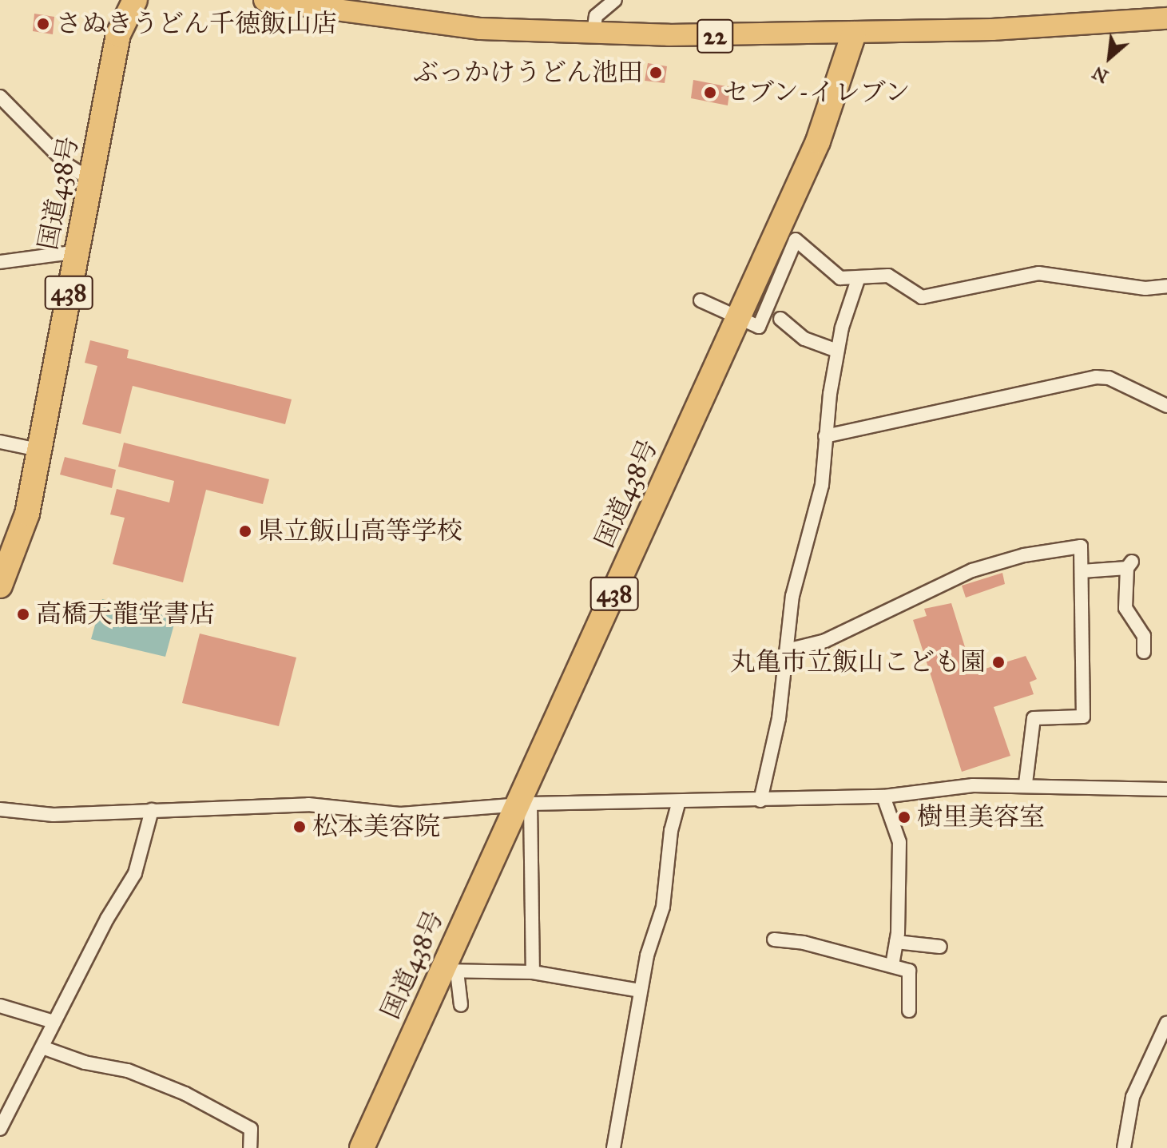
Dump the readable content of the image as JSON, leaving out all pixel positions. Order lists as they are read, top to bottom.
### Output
{
  "streets": {
    "highway": ["国道438号", "438"],
    "main road": ["22"]
  },
  "crossings": [
    ["22", "国道438号"]
  ],
  "places": [
    "さぬきうどん千徳飯山店",
    "ぶっかけうどん池田",
    "セブン-イレブン",
    "県立飯山高等学校",
    "高橋天龍堂書店",
    "丸亀市立飯山こども園",
    "樹里美容室",
    "松本美容院"
  ],
  "north": "bottom left"
}
